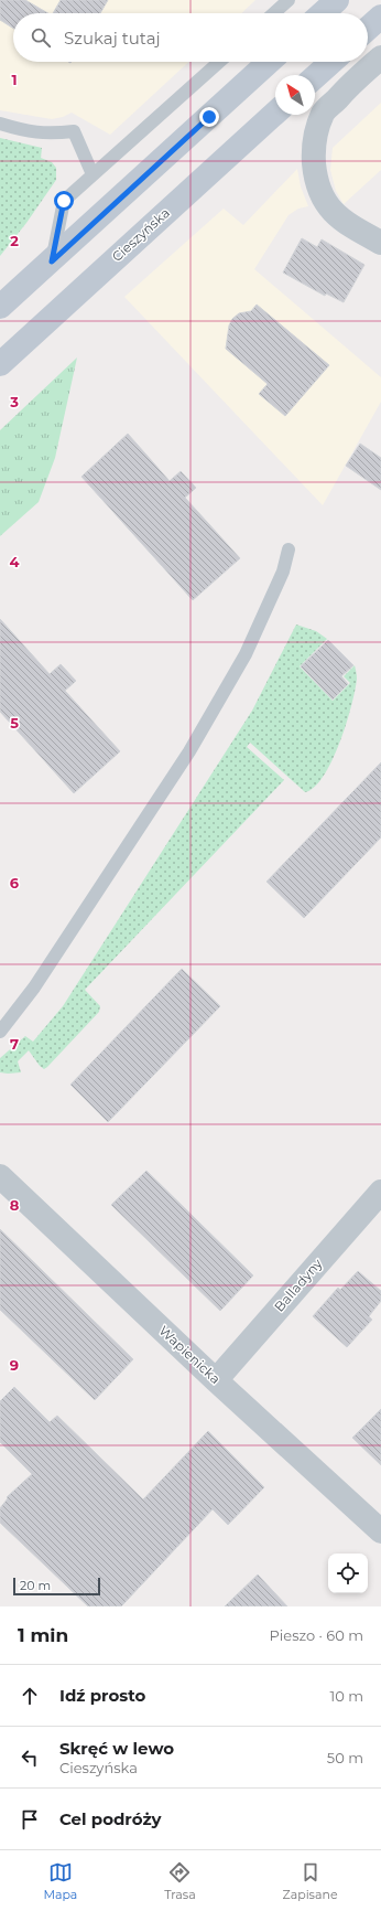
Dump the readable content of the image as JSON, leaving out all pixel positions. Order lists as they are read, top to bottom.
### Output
{
  "streets": {
    "main road": ["Cieszyńska"],
    "street": ["Balladyny", "Wapienicka"]
  },
  "crossings": [
    ["Balladyny", "Wapienicka"]
  ],
  "scale_bar": "20 m",
  "north": "top left",
  "page": {
    "search": "Szukaj tutaj",
    "scale": "20 m",
    "heading": ["1 min", "Pieszo · 60 m"],
    "list": [
      ["Idź prosto", "10 m"],
      ["Skręć w lewo", "Cieszyńska", "50 m"],
      "Cel podróży"
    ],
    "nav": ["Mapa", "Trasa", "Zapisane"]
  },
  "grid": {
    "rows": [
      "1",
      "2",
      "3",
      "4",
      "5",
      "6",
      "7",
      "8",
      "9"
    ]
  }
}
